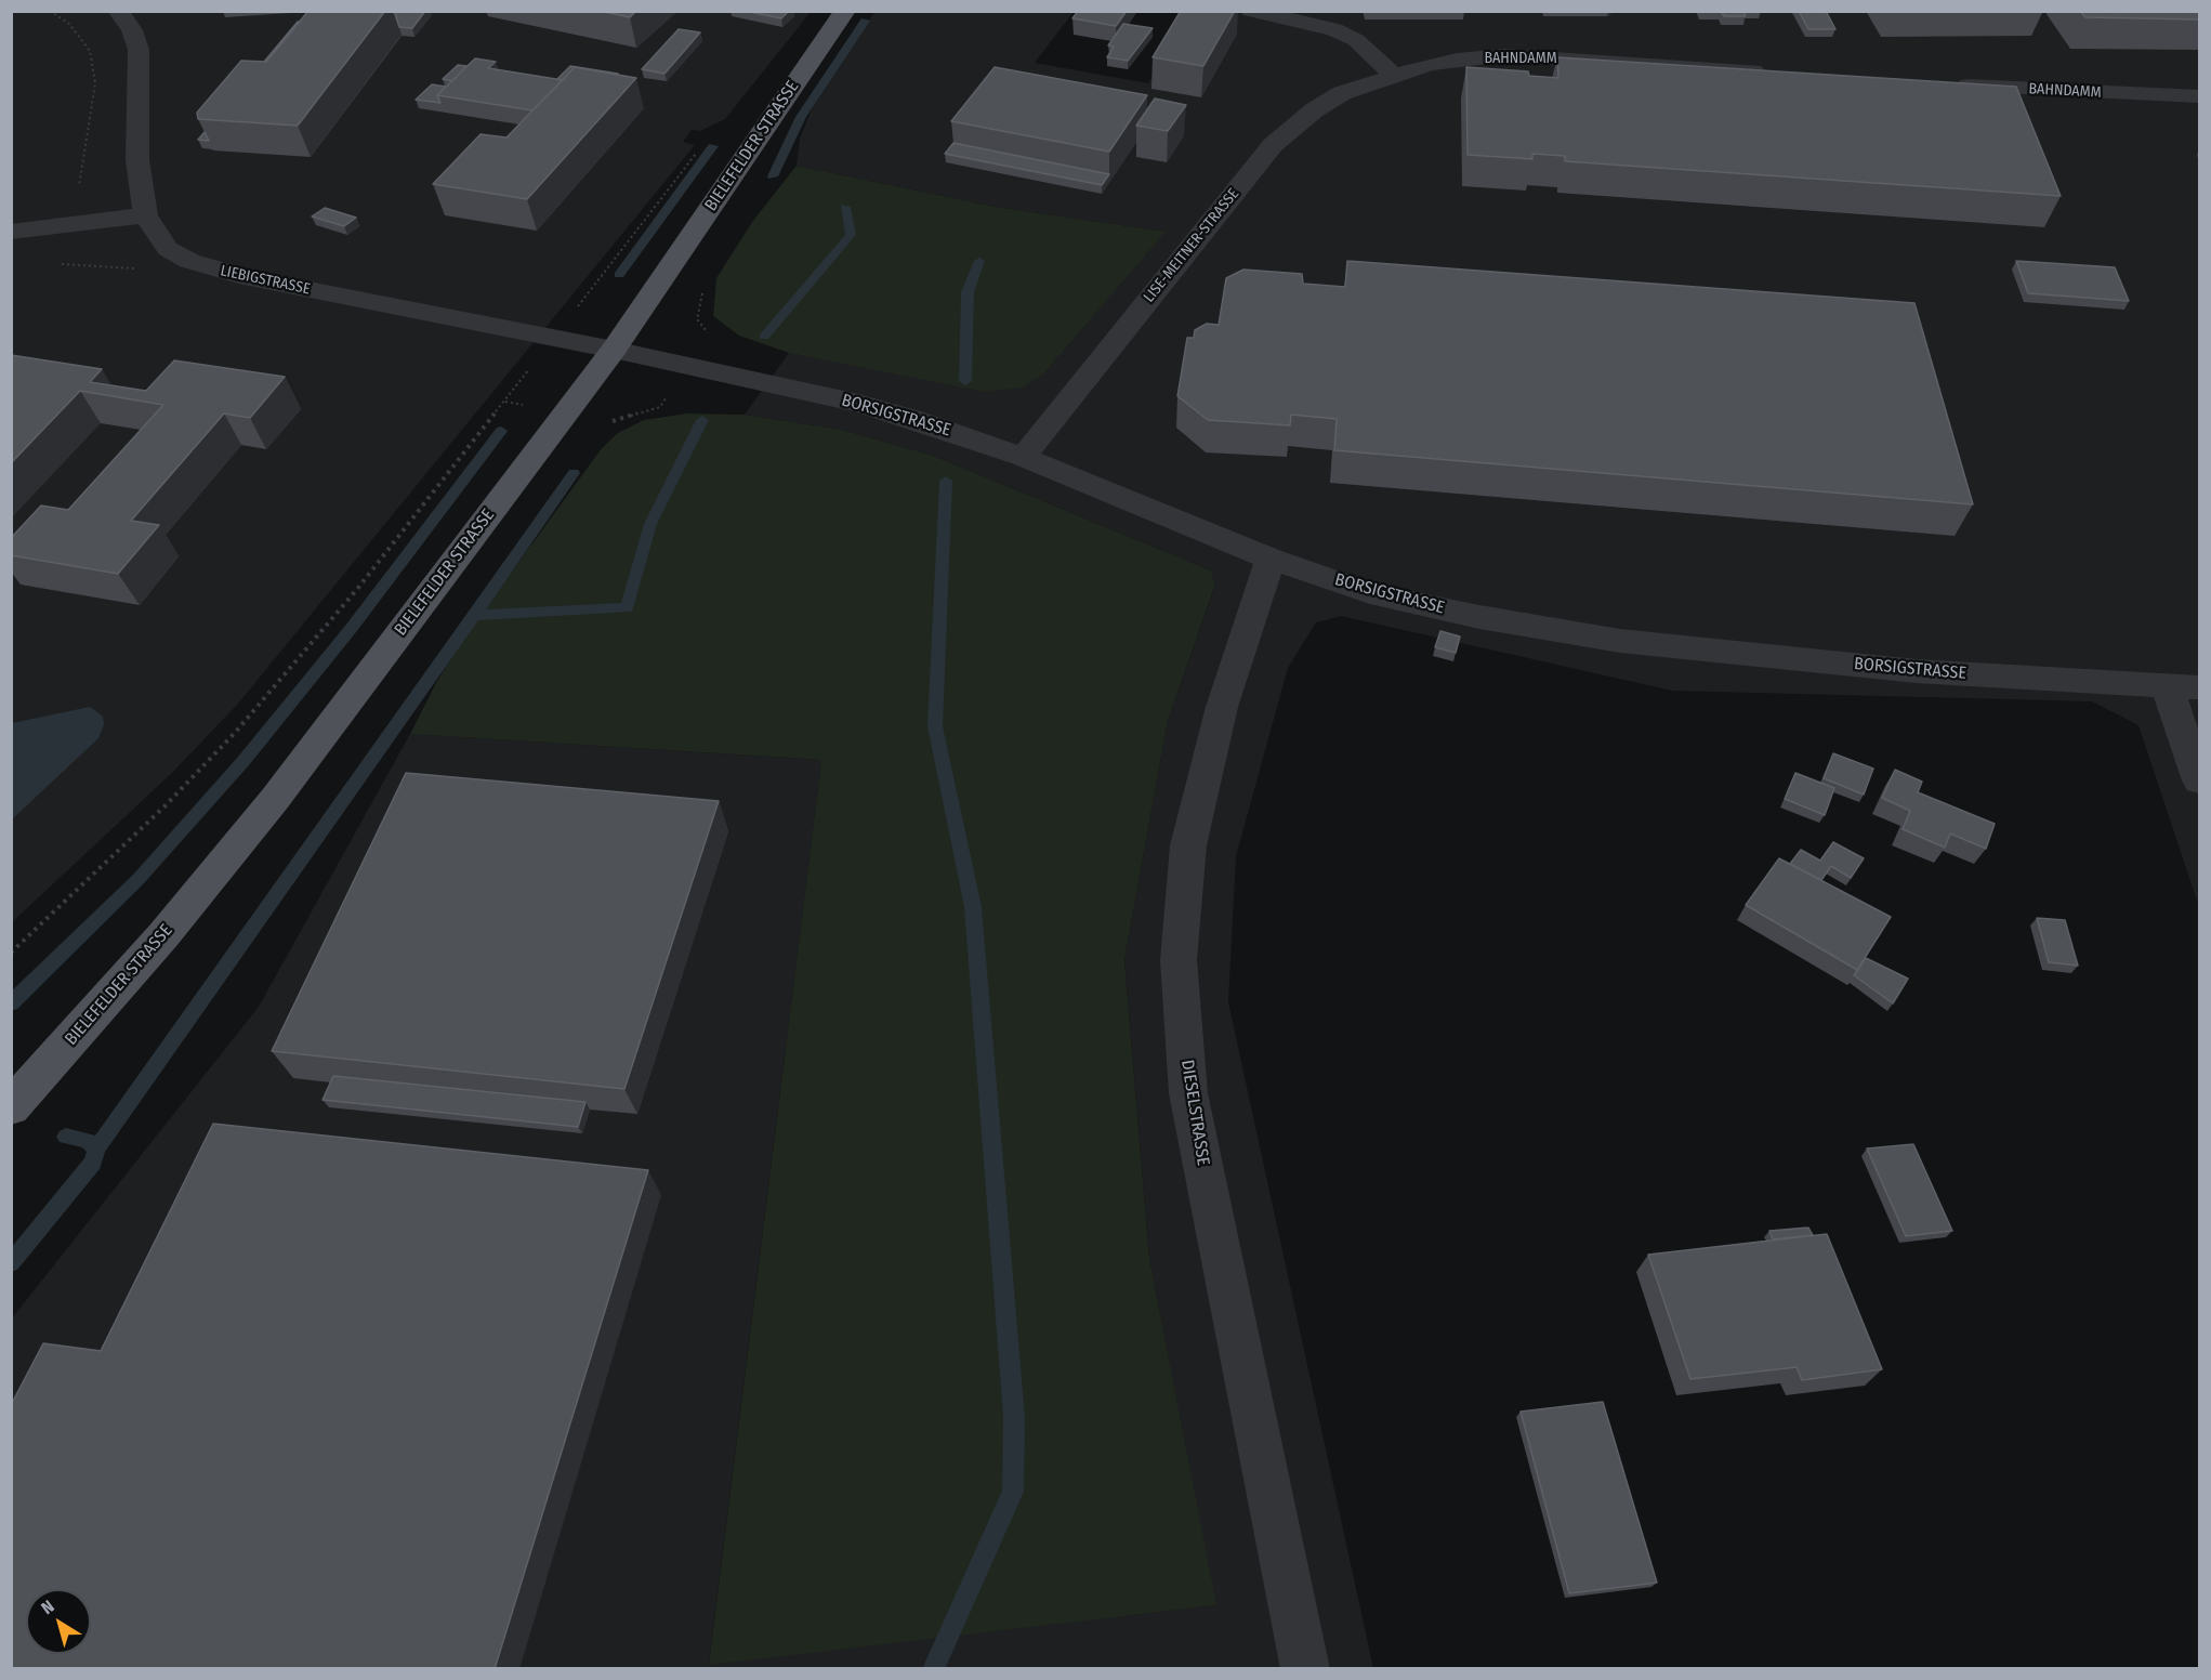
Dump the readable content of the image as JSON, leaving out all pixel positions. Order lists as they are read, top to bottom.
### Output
{
  "streets": {
    "main road": ["BIELEFELDER STRASSE"],
    "street": [
      "BAHNDAMM",
      "LISE-MEITNER-STRASSE",
      "LIEBIGSTRASSE",
      "BORSIGSTRASSE",
      "DIESELSTRASSE"
    ]
  },
  "crossings": [
    ["BAHNDAMM", "LISE-MEITNER-STRASSE"],
    ["BIELEFELDER STRASSE", "LIEBIGSTRASSE"],
    ["BIELEFELDER STRASSE", "BORSIGSTRASSE"],
    ["LISE-MEITNER-STRASSE", "BORSIGSTRASSE"],
    ["LIEBIGSTRASSE", "BORSIGSTRASSE"],
    ["BORSIGSTRASSE", "DIESELSTRASSE"]
  ],
  "north": "top left"
}
